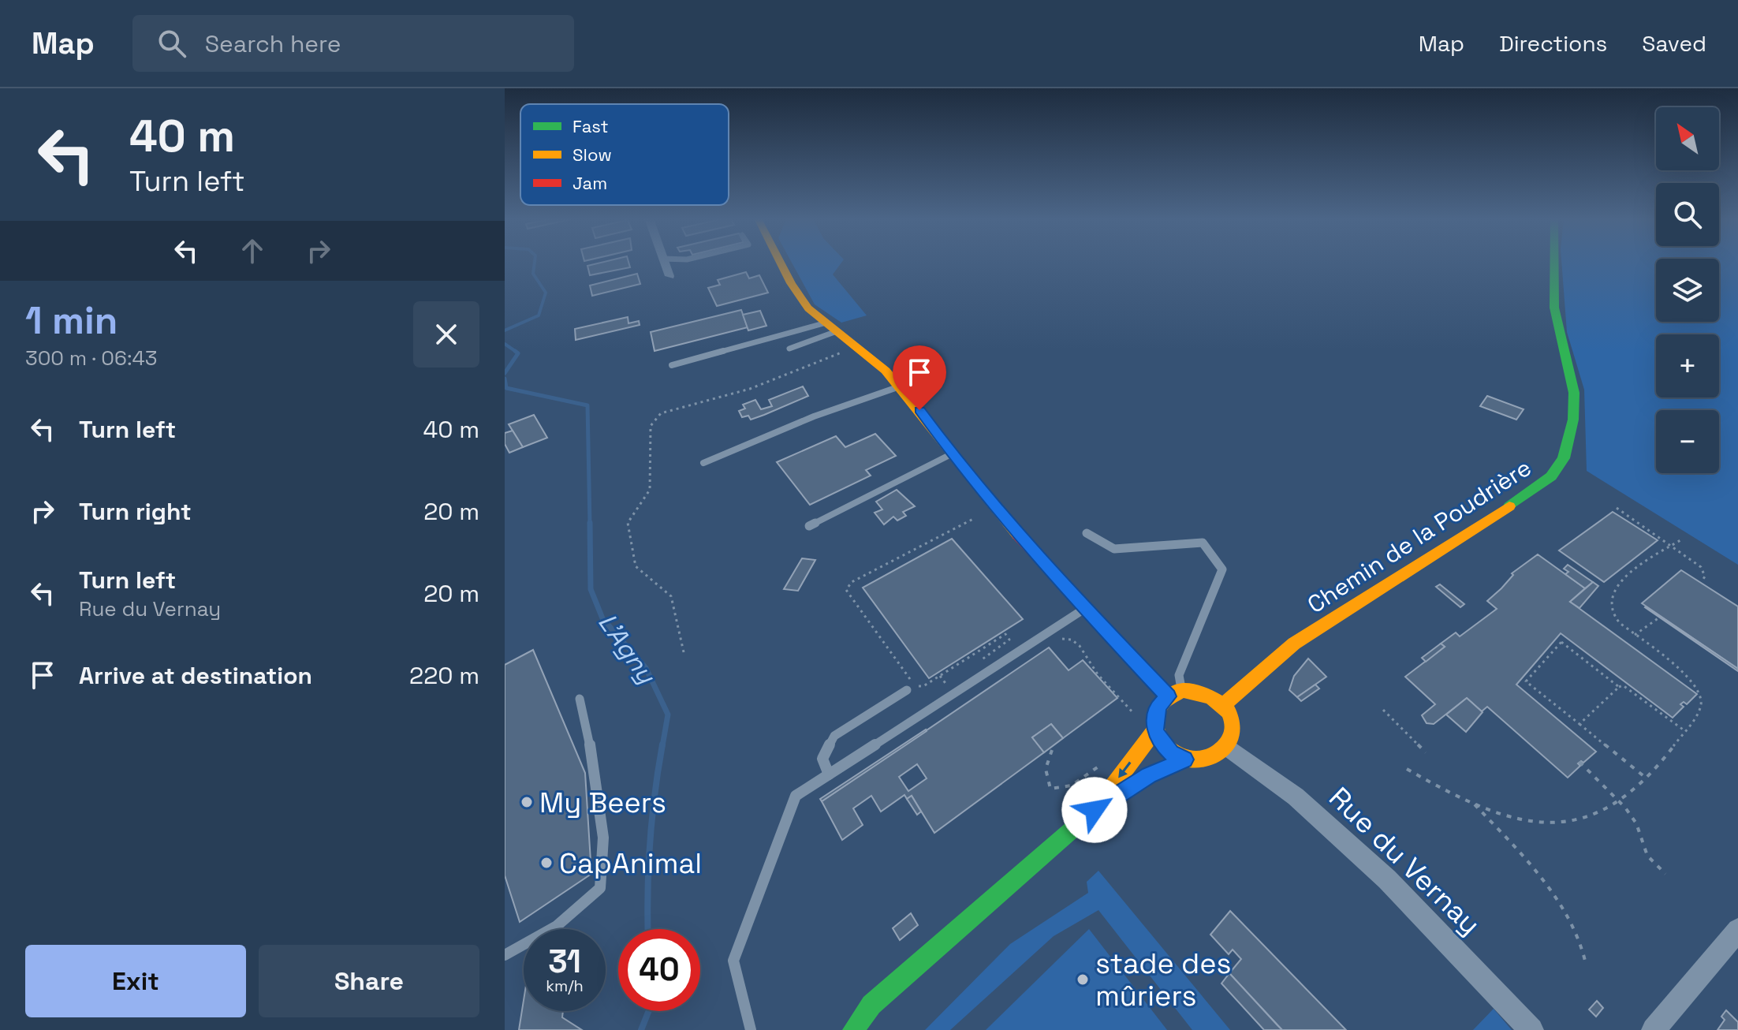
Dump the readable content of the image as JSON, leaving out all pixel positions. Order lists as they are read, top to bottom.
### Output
{
  "streets": {
    "street": ["Chemin de la Poudrière", "Rue du Vernay"]
  },
  "crossings": [
    ["Chemin de la Poudrière", "Rue du Vernay"]
  ],
  "water": ["L'Agny"],
  "places": ["My Beers", "CapAnimal", "stade des mûriers"],
  "legend": ["Fast", "Slow", "Jam"],
  "north": "top left",
  "page": {
    "header": "Map",
    "search": "Search here",
    "nav": ["Map", "Directions", "Saved"],
    "turn": ["40 m", "Turn left"],
    "map_buttons": ["+", "−"],
    "heading": ["1 min", "300 m · 06:43"],
    "list": [
      {
        "name": "Turn left",
        "value": "40 m"
      },
      {
        "name": "Turn right",
        "value": "20 m"
      },
      {
        "name": "Turn left",
        "note": "Rue du Vernay",
        "value": "20 m"
      },
      {
        "name": "Arrive at destination",
        "value": "220 m"
      }
    ],
    "speed": "31 km/h",
    "limit": "40",
    "buttons": ["Exit", "Share"]
  }
}
